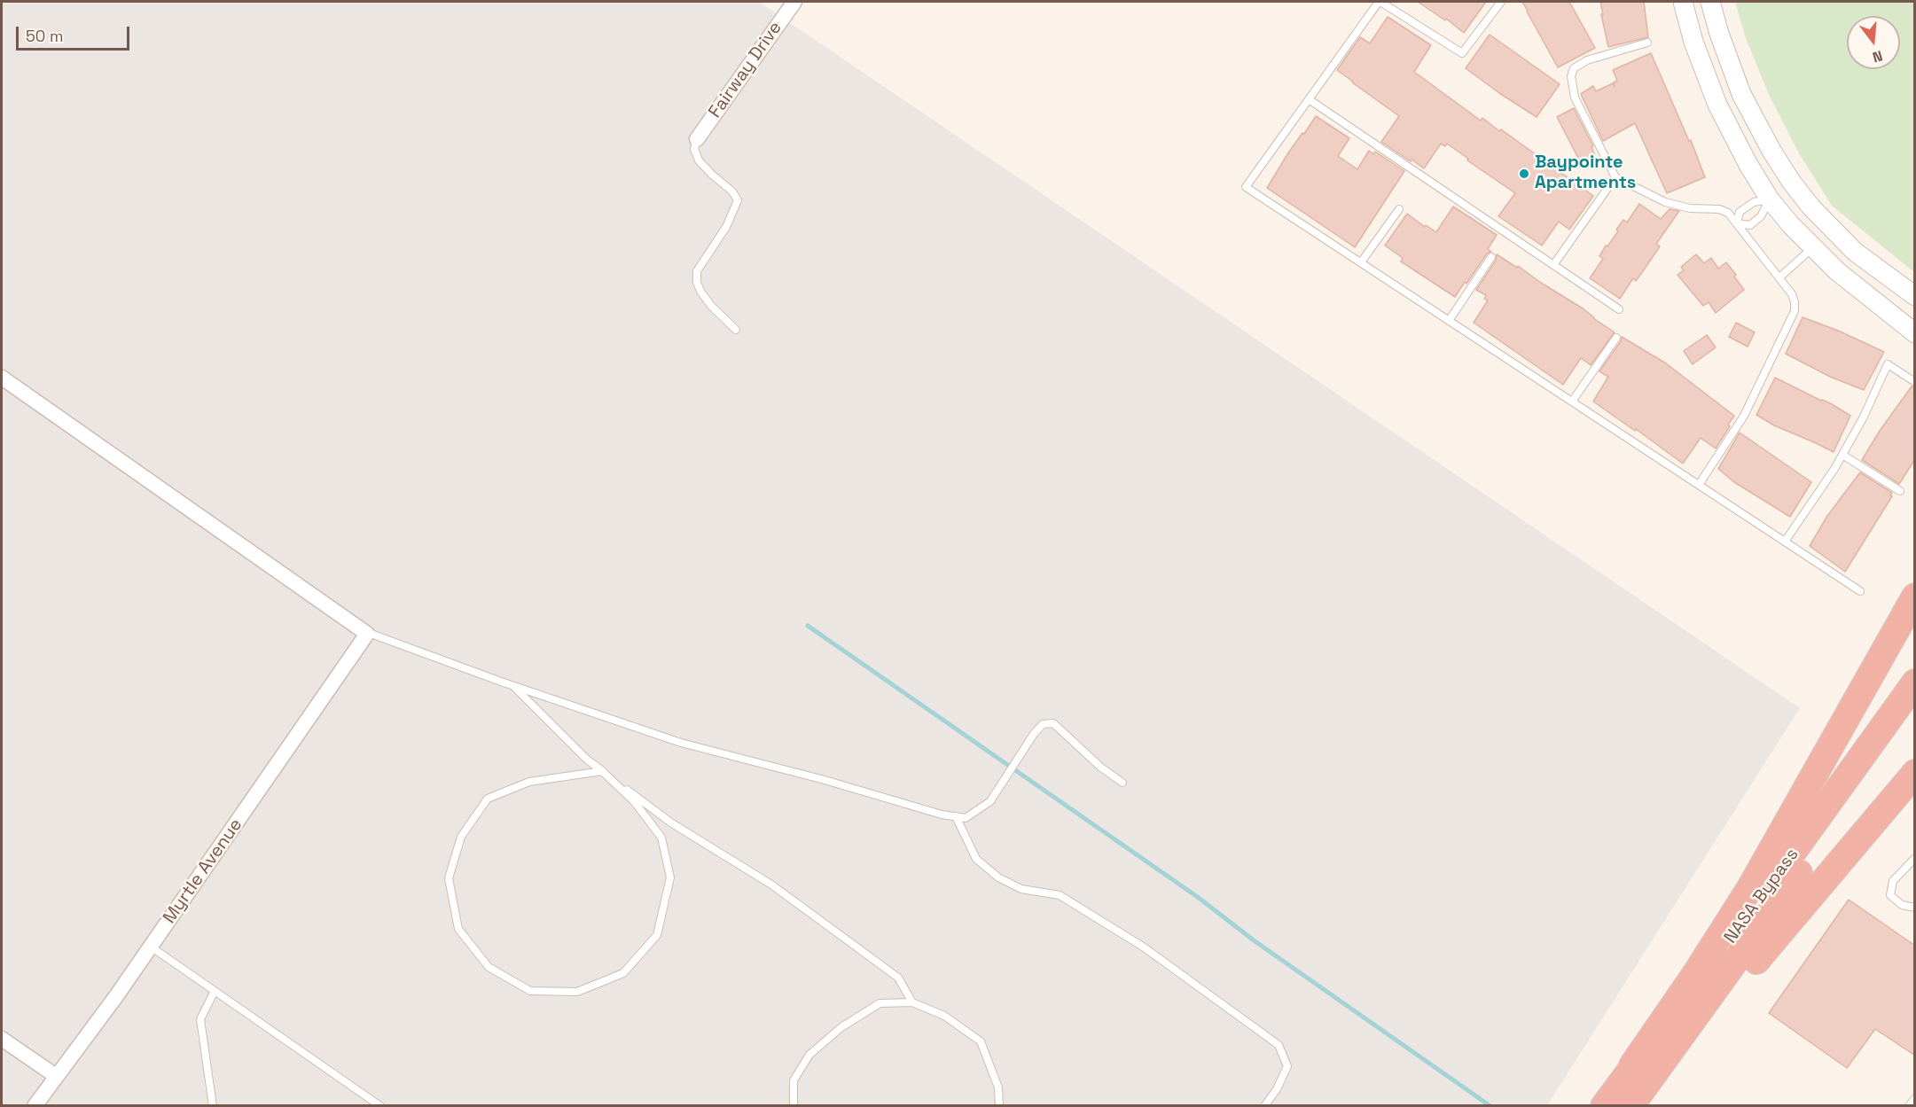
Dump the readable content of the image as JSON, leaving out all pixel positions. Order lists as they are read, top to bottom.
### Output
{
  "streets": {
    "highway": ["NASA Bypass"],
    "street": ["Fairway Drive", "Myrtle Avenue"]
  },
  "places": ["Baypointe Apartments"],
  "scale_bar": "50 m",
  "north": "bottom"
}
